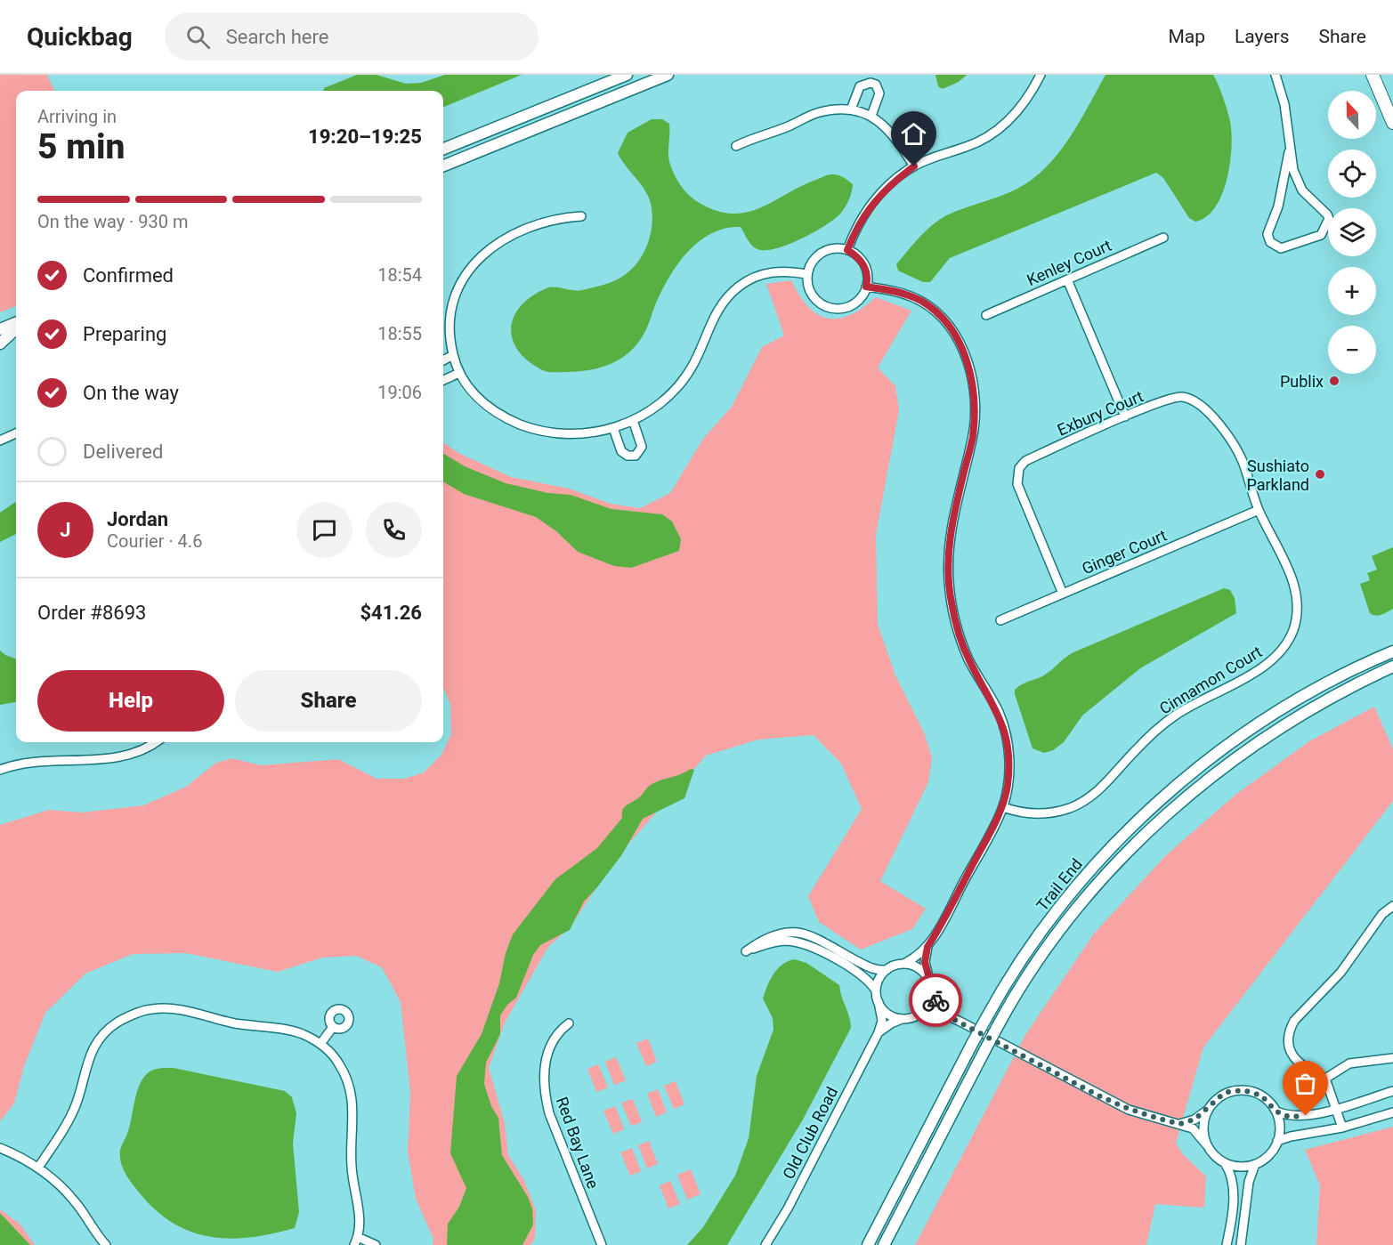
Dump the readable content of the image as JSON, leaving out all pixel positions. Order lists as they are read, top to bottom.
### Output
{
  "streets": {
    "street": [
      "Kenley Court",
      "Exbury Court",
      "Ginger Court",
      "Cinnamon Court",
      "Trail End",
      "Old Club Road",
      "Red Bay Lane"
    ]
  },
  "crossings": [
    ["Exbury Court", "Ginger Court"],
    ["Exbury Court", "Cinnamon Court"],
    ["Ginger Court", "Cinnamon Court"]
  ],
  "places": ["Publix", "Sushiato Parkland"],
  "north": "top",
  "page": {
    "header": "Quickbag",
    "search": "Search here",
    "nav": ["Map", "Layers", "Share"],
    "map_buttons": ["+", "−"],
    "heading": ["5 min", "Arriving in", "19:20–19:25"],
    "panel": [
      "Jordan",
      "Courier · 4.6",
      "Order #8693",
      "$41.26"
    ],
    "bar": "On the way · 930 m",
    "list": [
      ["Confirmed", "18:54"],
      ["Preparing", "18:55"],
      ["On the way", "19:06"],
      "Delivered"
    ],
    "round": "J",
    "buttons": ["Help", "Share"]
  }
}
